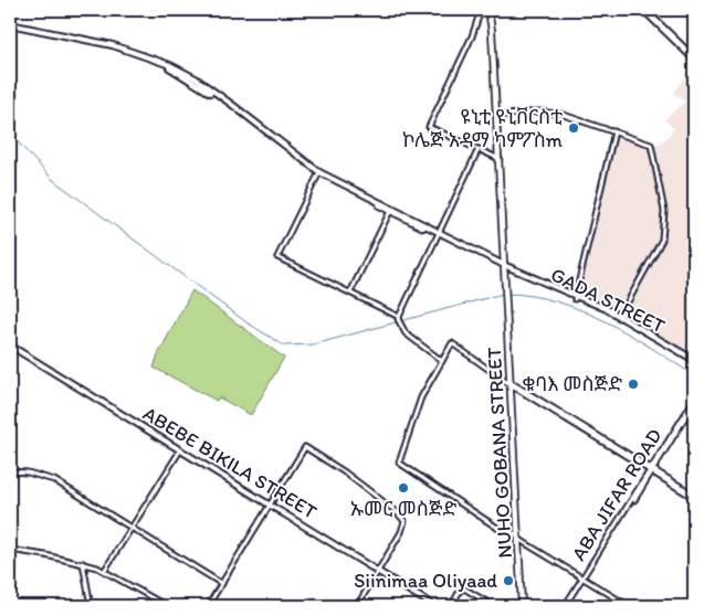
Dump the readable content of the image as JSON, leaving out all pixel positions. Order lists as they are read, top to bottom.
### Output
{
  "streets": {
    "main road": ["GADA STREET", "NUHO GOBANA STREET", "ABEBE BIKILA STREET"],
    "street": ["ABA JIFAR ROAD"]
  },
  "crossings": [
    ["GADA STREET", "NUHO GOBANA STREET"]
  ],
  "places": [
    "ዩኒቲ ዩኒቨርስቲ ኮሌጅ አዳማ ካምፖስm",
    "ቁባእ መስጅድ",
    "ኡመር መስጅድ",
    "Siinimaa Oliyaad"
  ]
}
